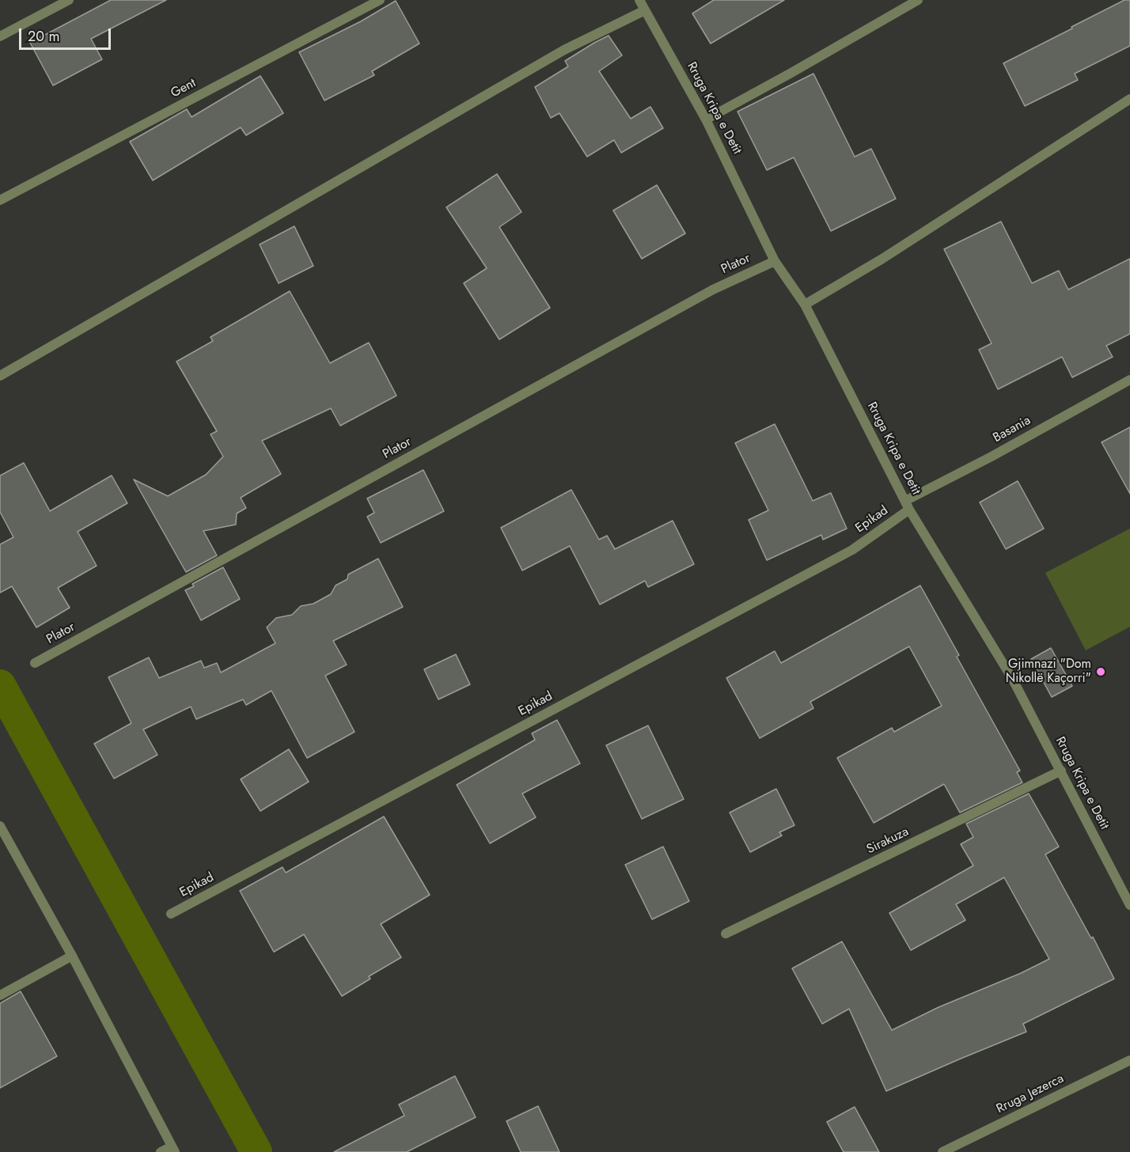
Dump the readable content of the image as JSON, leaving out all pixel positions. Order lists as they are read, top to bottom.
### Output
{
  "streets": {
    "street": [
      "Gent",
      "Rruga Kripa e Detit",
      "Plator",
      "Basania",
      "Epikad",
      "Sirakuza",
      "Rruga Jezerca"
    ]
  },
  "crossings": [
    ["Rruga Kripa e Detit", "Plator"],
    ["Rruga Kripa e Detit", "Basania"],
    ["Rruga Kripa e Detit", "Epikad"],
    ["Rruga Kripa e Detit", "Sirakuza"],
    ["Basania", "Epikad"]
  ],
  "places": ["Gjimnazi \"Dom Nikollë Kaçorri\""],
  "scale_bar": "20 m"
}
